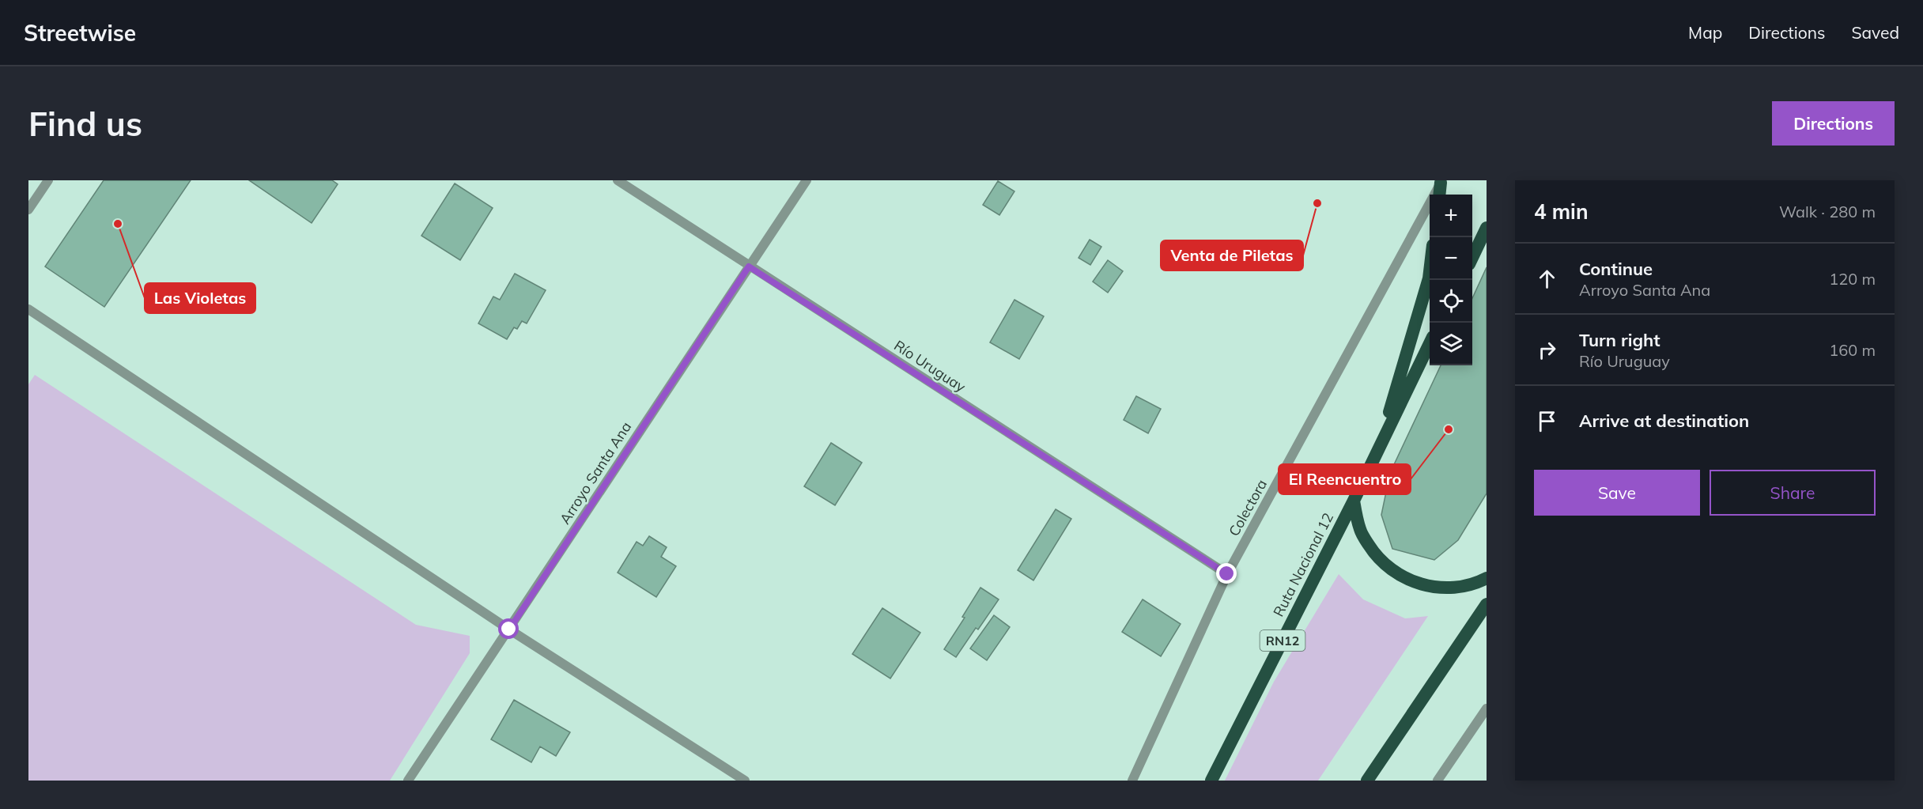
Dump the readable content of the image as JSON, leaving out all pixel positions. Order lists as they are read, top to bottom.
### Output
{
  "streets": {
    "highway": ["Ruta Nacional 12", "RN12"],
    "street": ["Río Uruguay", "Arroyo Santa Ana", "Colectora"]
  },
  "crossings": [
    ["Río Uruguay", "Arroyo Santa Ana"],
    ["Río Uruguay", "Colectora"]
  ],
  "places": ["Venta de Piletas", "Las Violetas", "El Reencuentro"],
  "page": {
    "header": "Streetwise",
    "nav": ["Map", "Directions", "Saved"],
    "buttons": [
      "Directions",
      ["Save", "Share"]
    ],
    "title": "Find us",
    "heading": ["4 min", "Walk · 280 m"],
    "map_buttons": ["+", "−"],
    "list": [
      ["Continue", "Arroyo Santa Ana", "120 m"],
      ["Turn right", "Río Uruguay", "160 m"],
      "Arrive at destination"
    ]
  }
}
